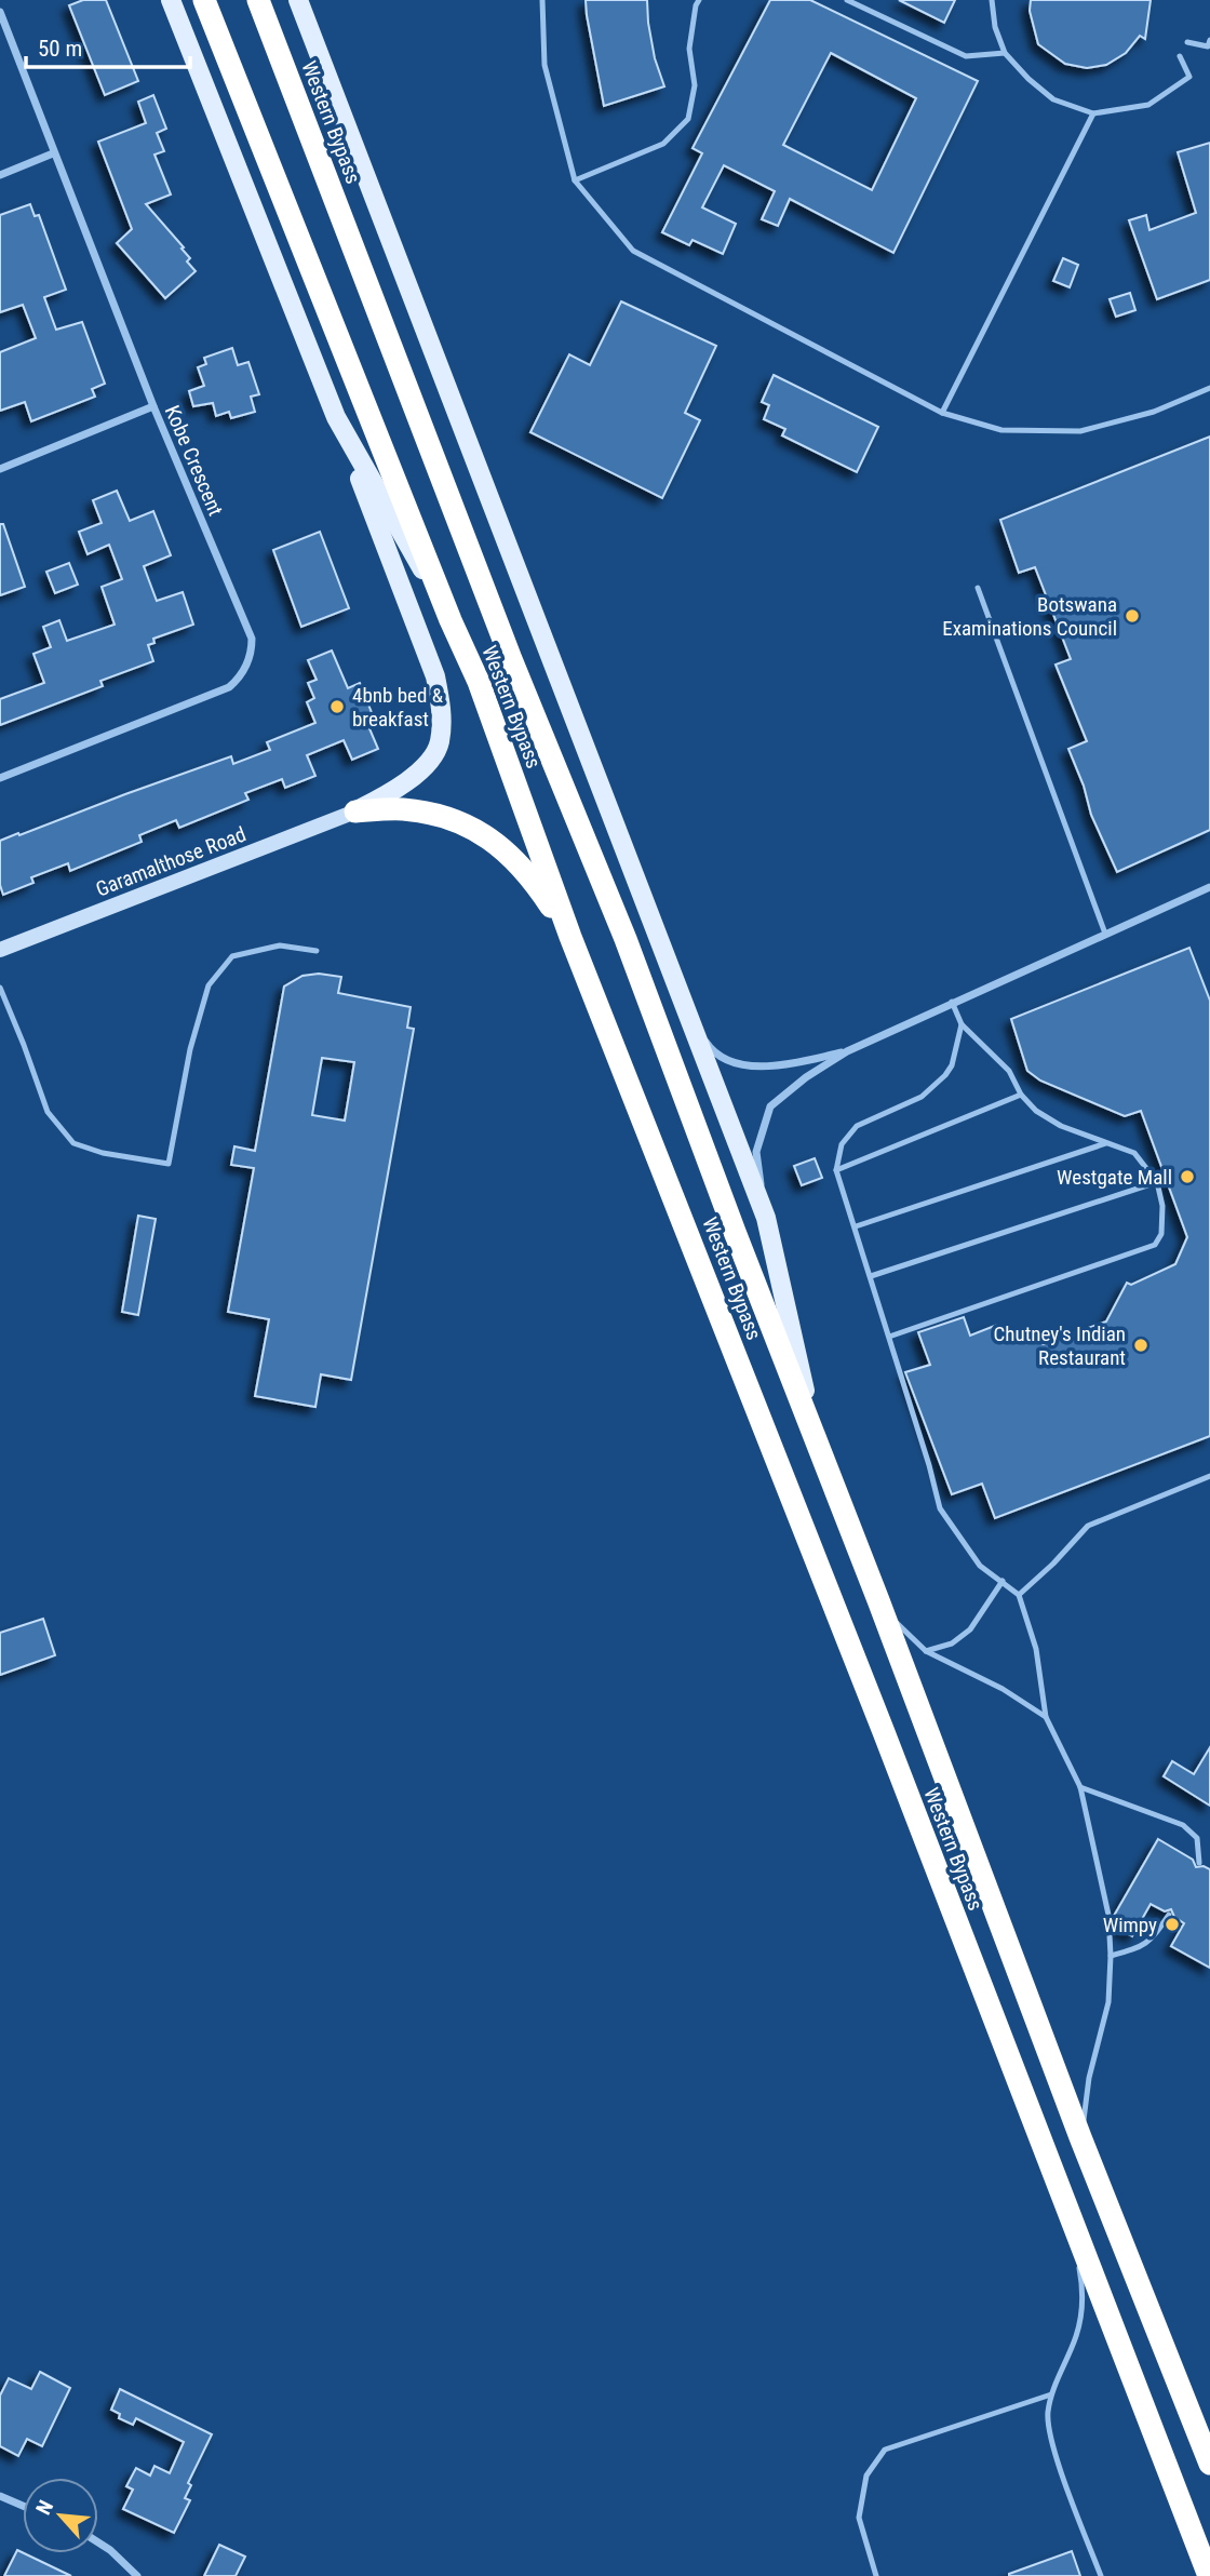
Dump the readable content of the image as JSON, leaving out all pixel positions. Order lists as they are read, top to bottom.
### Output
{
  "streets": {
    "highway": ["Western Bypass"],
    "street": ["Kobe Crescent", "Garamalthose Road"]
  },
  "places": [
    "Botswana Examinations Council",
    "4bnb bed & breakfast",
    "Westgate Mall",
    "Chutney's Indian Restaurant",
    "Wimpy"
  ],
  "scale_bar": "50 m",
  "north": "top left"
}
